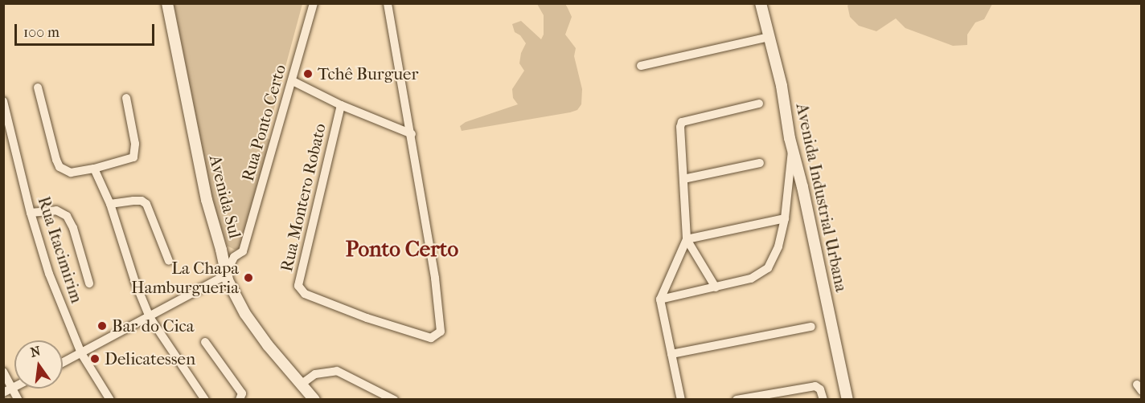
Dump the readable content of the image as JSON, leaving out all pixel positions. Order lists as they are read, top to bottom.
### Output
{
  "streets": {
    "street": [
      "Rua Ponto Certo",
      "Avenida Sul",
      "Rua Montero Robato",
      "Avenida Industrial Urbana",
      "Rua Itacimirim"
    ]
  },
  "crossings": [
    ["Rua Ponto Certo", "Avenida Sul"]
  ],
  "districts": ["Ponto Certo"],
  "places": [
    "Tchê Burguer",
    "La Chapa Hamburgueria",
    "Bar do Cica",
    "Delicatessen"
  ],
  "scale_bar": "100 m",
  "north": "top"
}
